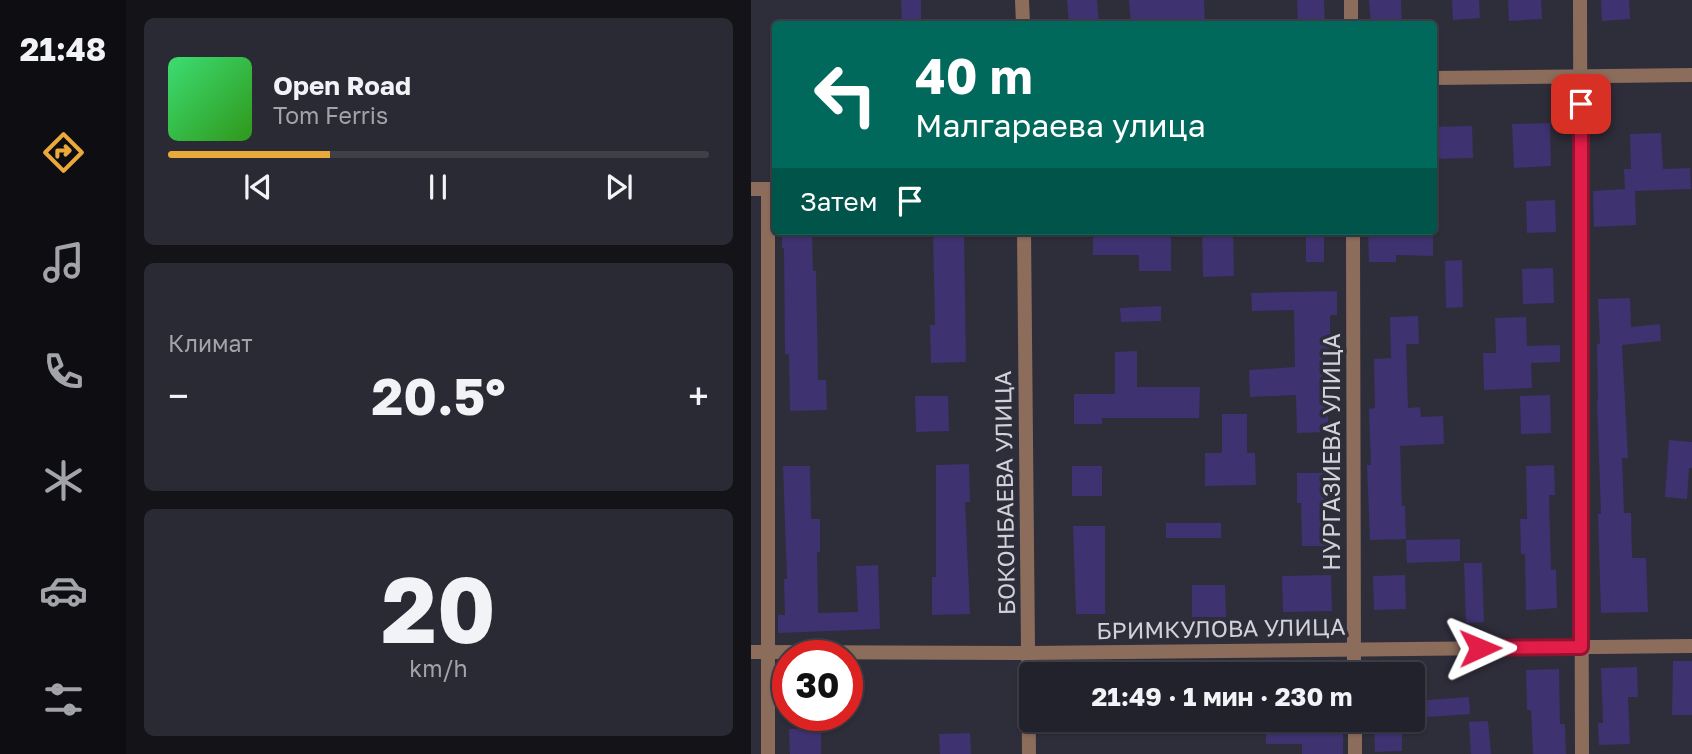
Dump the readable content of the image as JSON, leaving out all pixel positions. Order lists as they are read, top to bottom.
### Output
{
  "streets": {
    "street": ["НУРГАЗИЕВА УЛИЦА", "БОКОНБАЕВА УЛИЦА", "БРИМКУЛОВА УЛИЦА"]
  },
  "crossings": [
    ["НУРГАЗИЕВА УЛИЦА", "БРИМКУЛОВА УЛИЦА"],
    ["БОКОНБАЕВА УЛИЦА", "БРИМКУЛОВА УЛИЦА"]
  ],
  "page": {
    "tabs": "21:48",
    "turn": ["40 m", "Малгараева улица"],
    "song": ["Open Road", "Tom Ferris"],
    "then": "Затем",
    "tile": [
      "Климат",
      ["20", "km/h"]
    ],
    "heat": ["−", "20.5°", "+"],
    "limit": "30",
    "trip": "21:49 · 1 мин · 230 m"
  }
}
